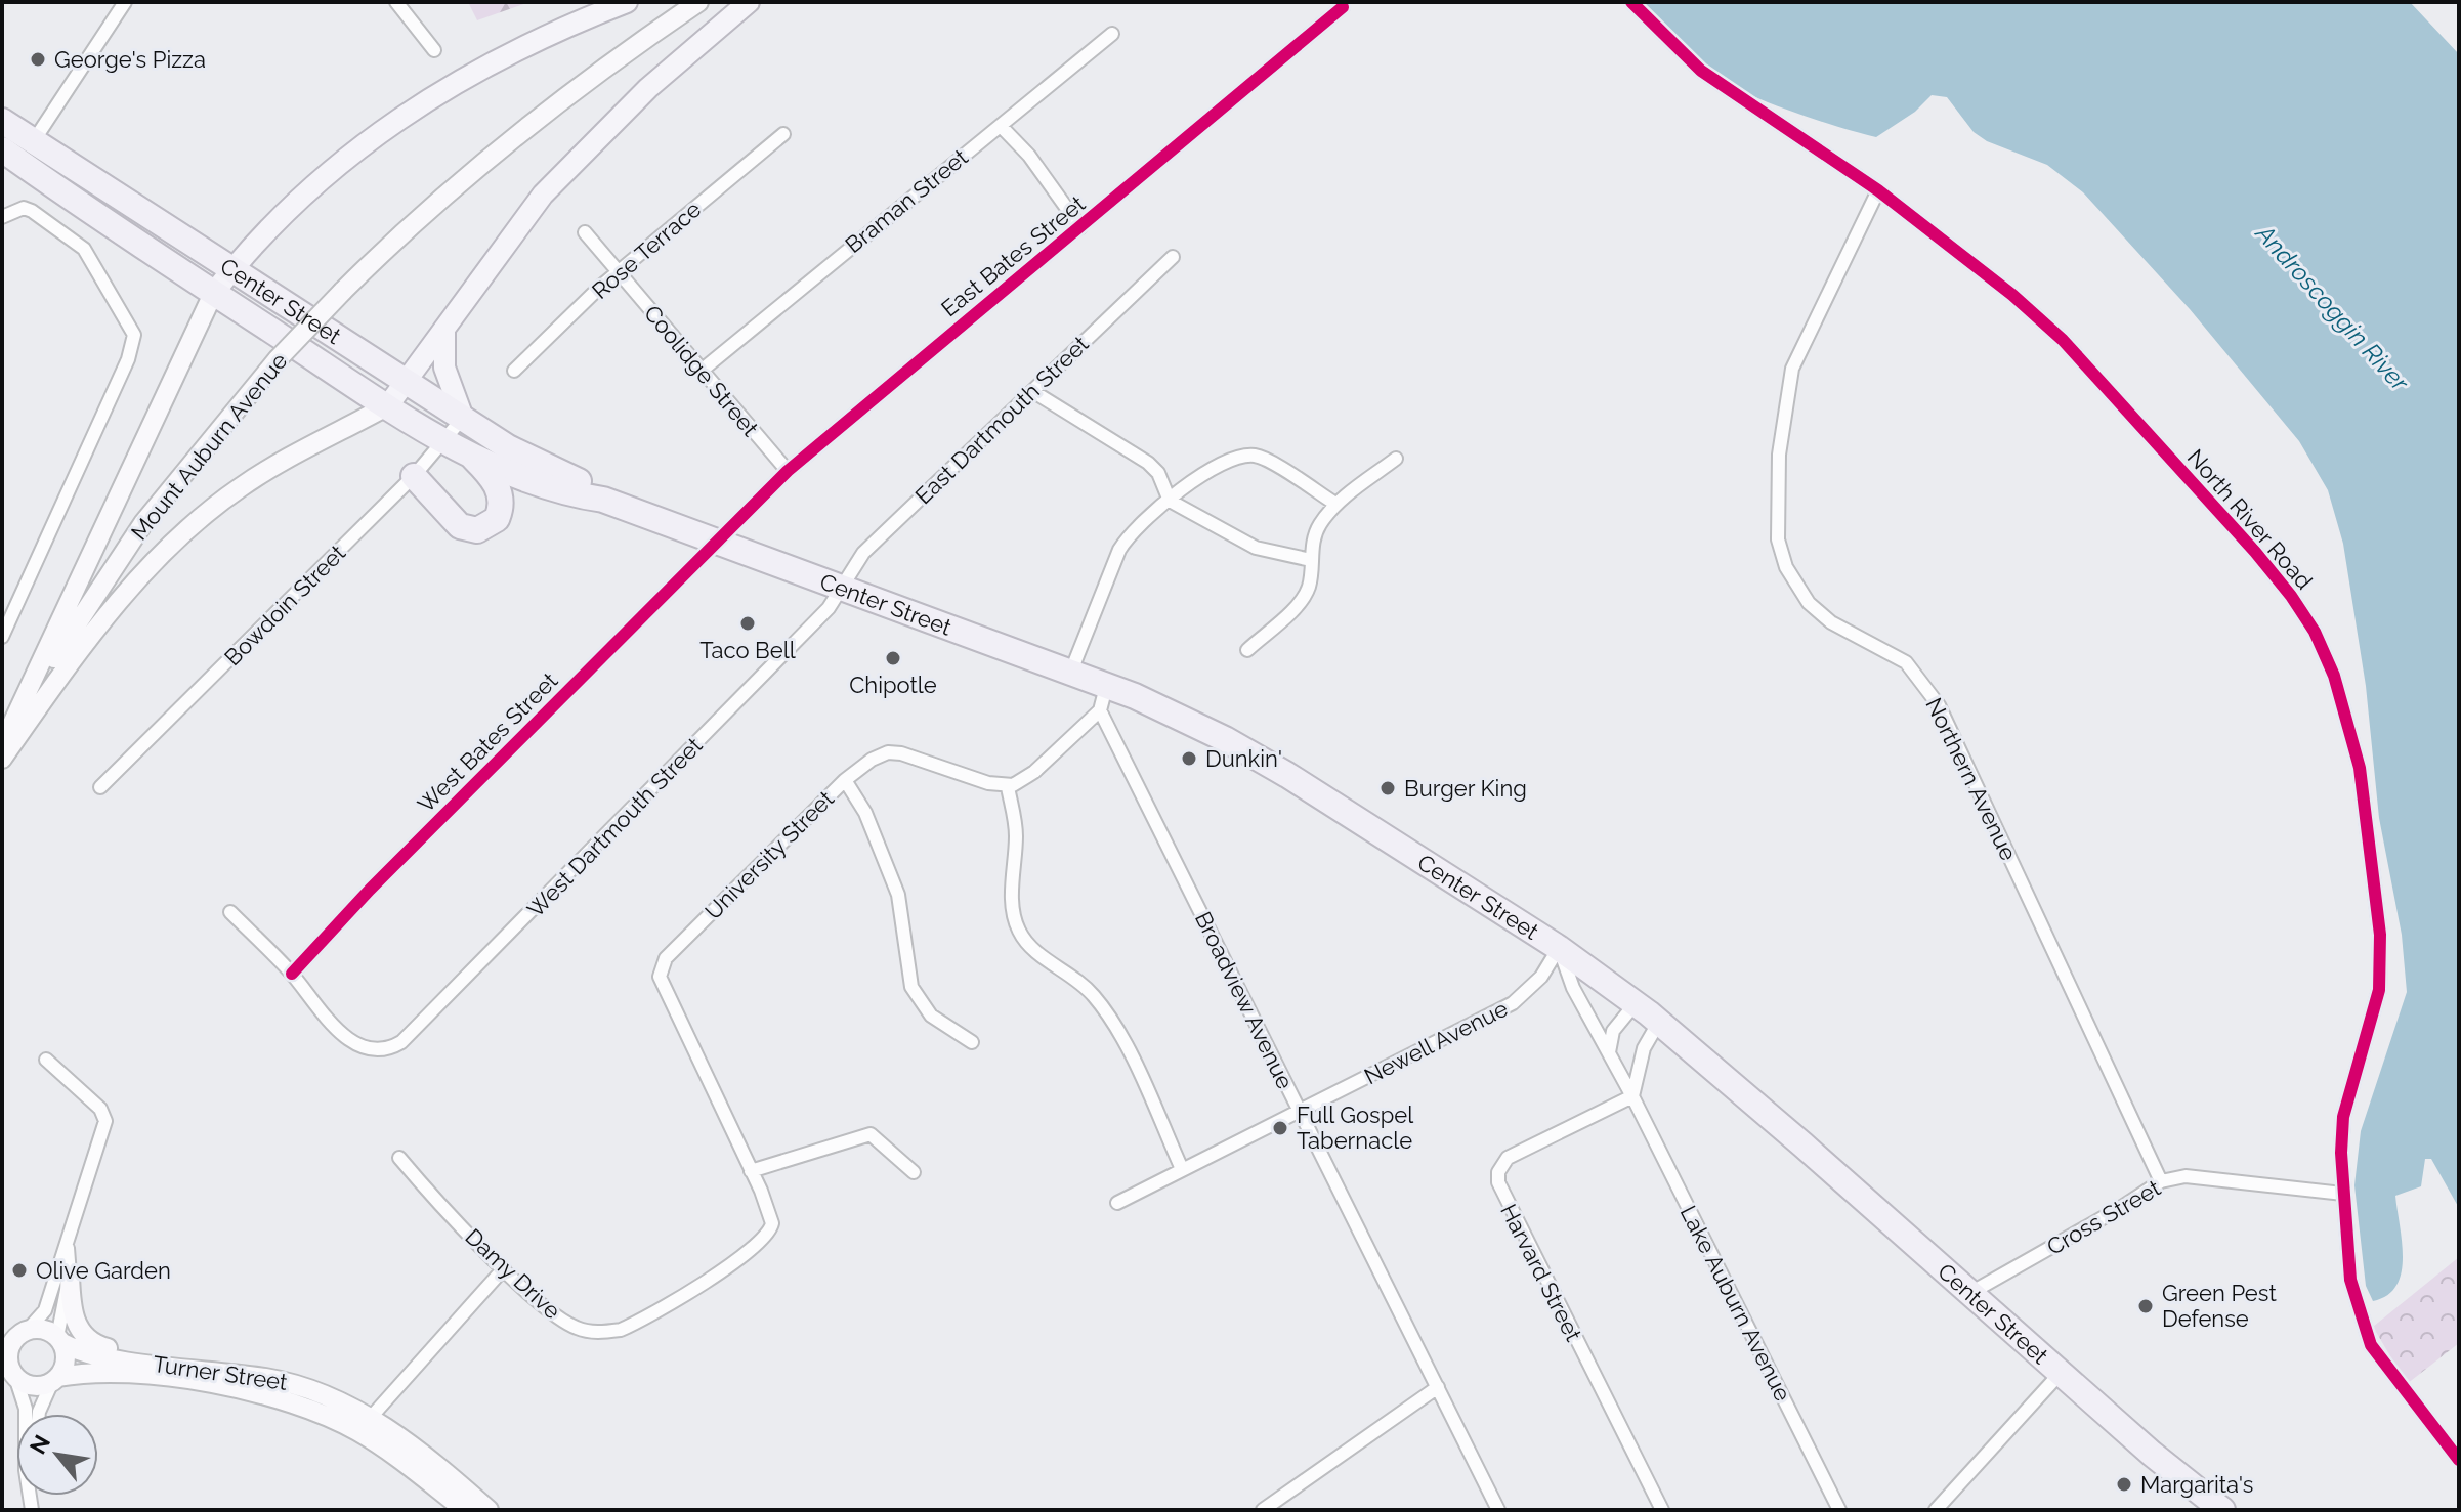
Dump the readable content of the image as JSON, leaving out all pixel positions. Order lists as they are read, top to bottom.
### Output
{
  "streets": {
    "highway": ["Center Street"],
    "main road": ["Mount Auburn Avenue", "Turner Street"],
    "street": [
      "Braman Street",
      "Rose Terrace",
      "East Bates Street",
      "Coolidge Street",
      "East Dartmouth Street",
      "North River Road",
      "Bowdoin Street",
      "West Bates Street",
      "Northern Avenue",
      "West Dartmouth Street",
      "University Street",
      "Broadview Avenue",
      "Newell Avenue",
      "Cross Street",
      "Harvard Street",
      "Damy Drive",
      "Lake Auburn Avenue"
    ]
  },
  "crossings": [
    ["Braman Street", "Coolidge Street"],
    ["Rose Terrace", "Coolidge Street"],
    ["East Bates Street", "Center Street"],
    ["East Bates Street", "Coolidge Street"],
    ["East Bates Street", "West Bates Street"],
    ["Center Street", "East Dartmouth Street"],
    ["Center Street", "Bowdoin Street"],
    ["Center Street", "West Bates Street"],
    ["Center Street", "West Dartmouth Street"],
    ["Center Street", "Broadview Avenue"],
    ["Center Street", "Newell Avenue"],
    ["Center Street", "Cross Street"],
    ["Center Street", "Lake Auburn Avenue"],
    ["East Dartmouth Street", "West Dartmouth Street"],
    ["North River Road", "Northern Avenue"],
    ["North River Road", "Cross Street"],
    ["West Bates Street", "West Dartmouth Street"],
    ["Northern Avenue", "Cross Street"],
    ["University Street", "Damy Drive"],
    ["Broadview Avenue", "Newell Avenue"],
    ["Newell Avenue", "Lake Auburn Avenue"],
    ["Harvard Street", "Lake Auburn Avenue"]
  ],
  "water": ["Androscoggin River"],
  "places": [
    "George's Pizza",
    "Taco Bell",
    "Chipotle",
    "Dunkin'",
    "Burger King",
    "Full Gospel Tabernacle",
    "Olive Garden",
    "Green Pest Defense",
    "Margarita's"
  ],
  "north": "top left"
}
